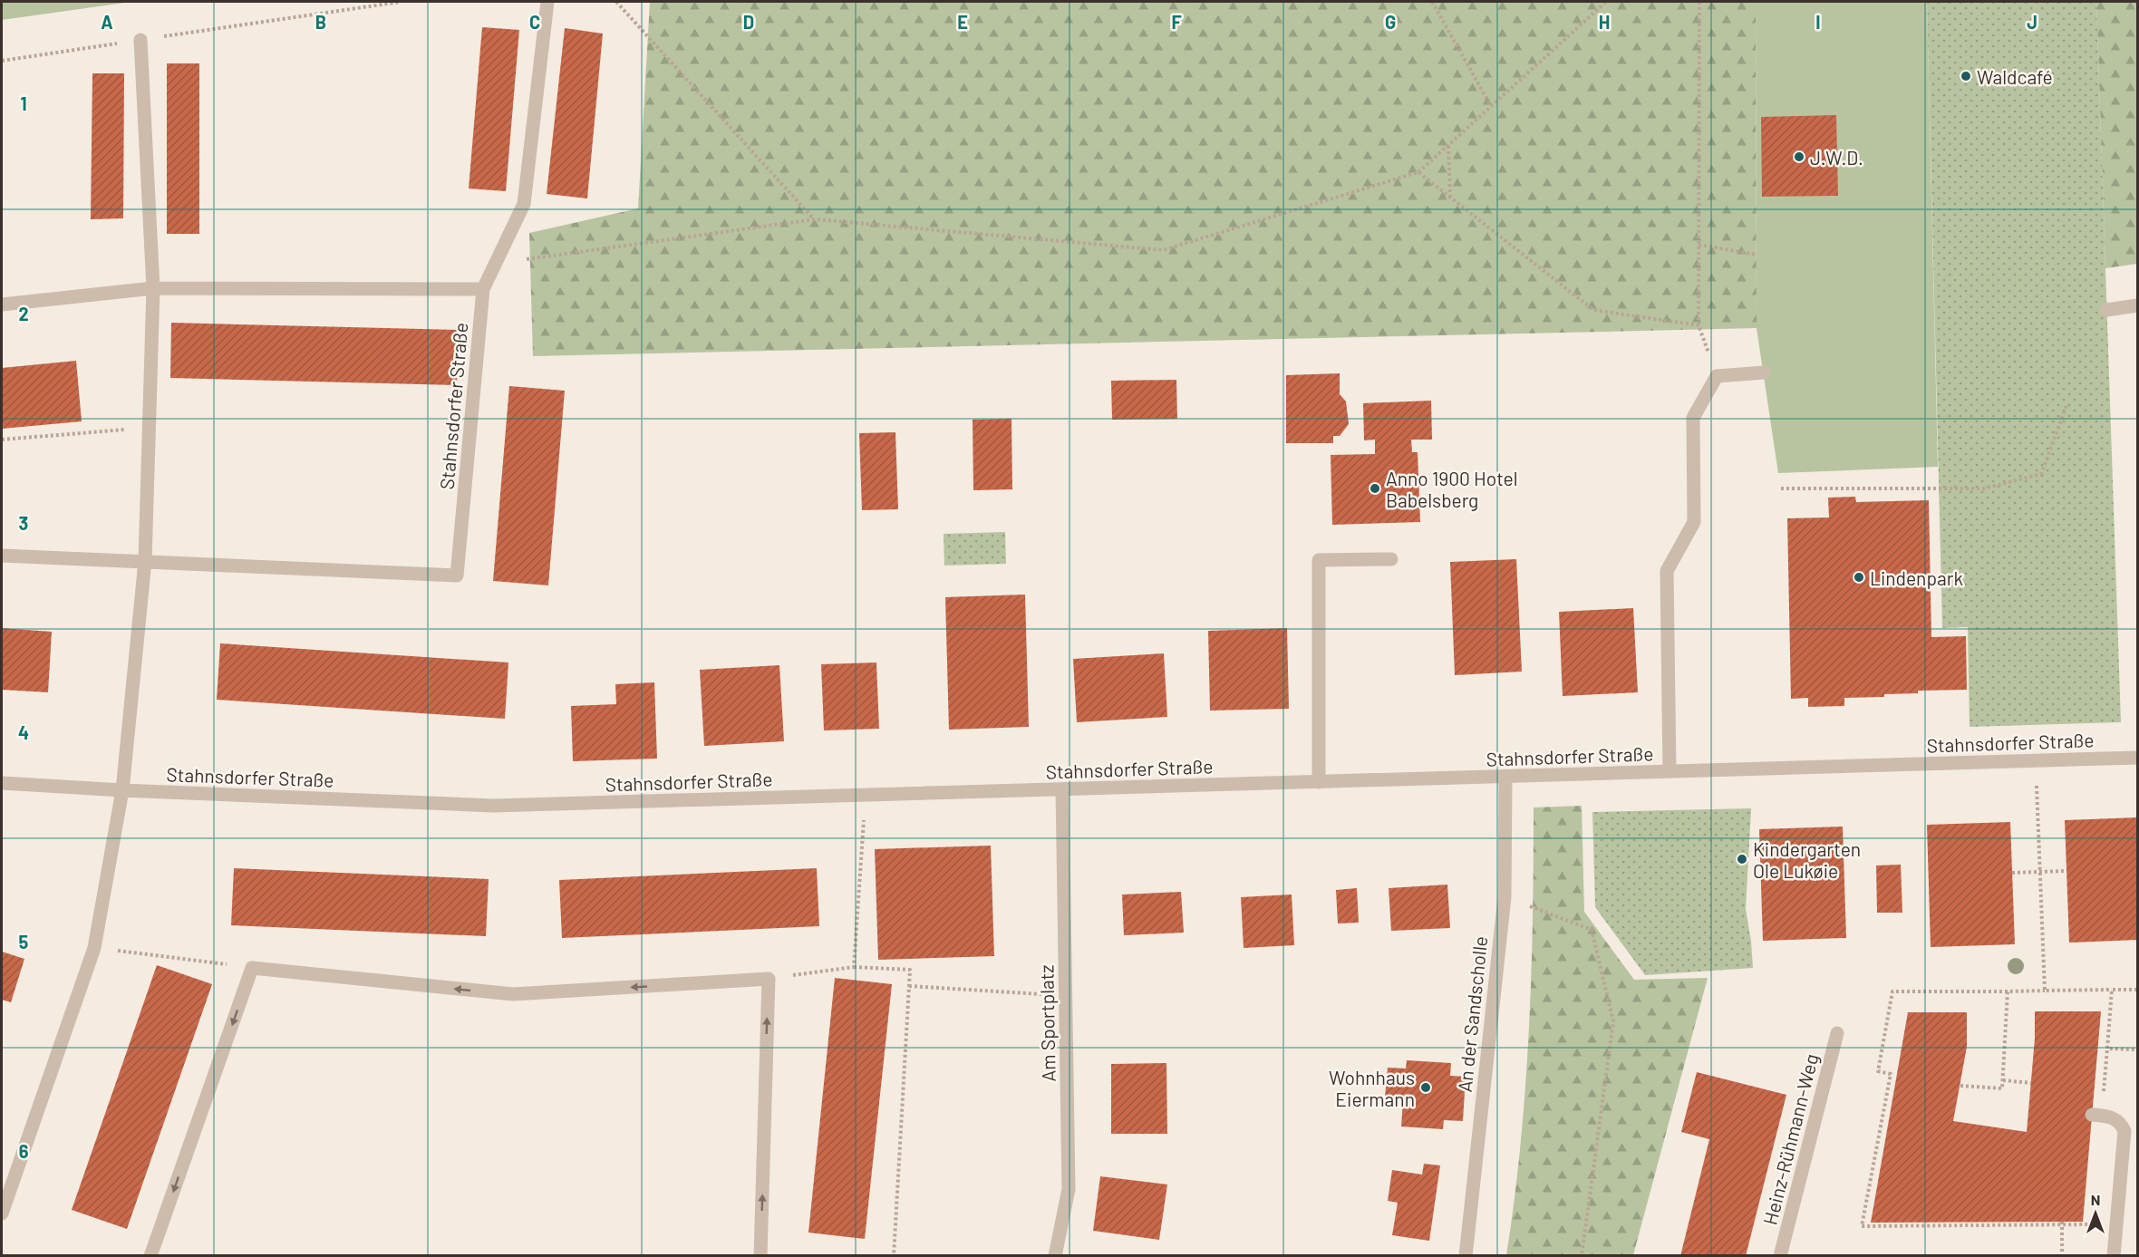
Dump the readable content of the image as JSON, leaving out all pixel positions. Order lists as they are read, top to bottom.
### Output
{
  "streets": {
    "street": [
      "Stahnsdorfer Straße",
      "An der Sandscholle",
      "Am Sportplatz",
      "Heinz-Rühmann-Weg"
    ]
  },
  "crossings": [
    ["Stahnsdorfer Straße", "An der Sandscholle"],
    ["Stahnsdorfer Straße", "Am Sportplatz"]
  ],
  "places": [
    "Waldcafé",
    "J.W.D.",
    "Anno 1900 Hotel Babelsberg",
    "Lindenpark",
    "Kindergarten Ole Lukøie",
    "Wohnhaus Eiermann"
  ],
  "north": "top",
  "grid": {
    "columns": [
      "A",
      "B",
      "C",
      "D",
      "E",
      "F",
      "G",
      "H",
      "I",
      "J"
    ],
    "rows": [
      "1",
      "2",
      "3",
      "4",
      "5",
      "6"
    ]
  }
}
